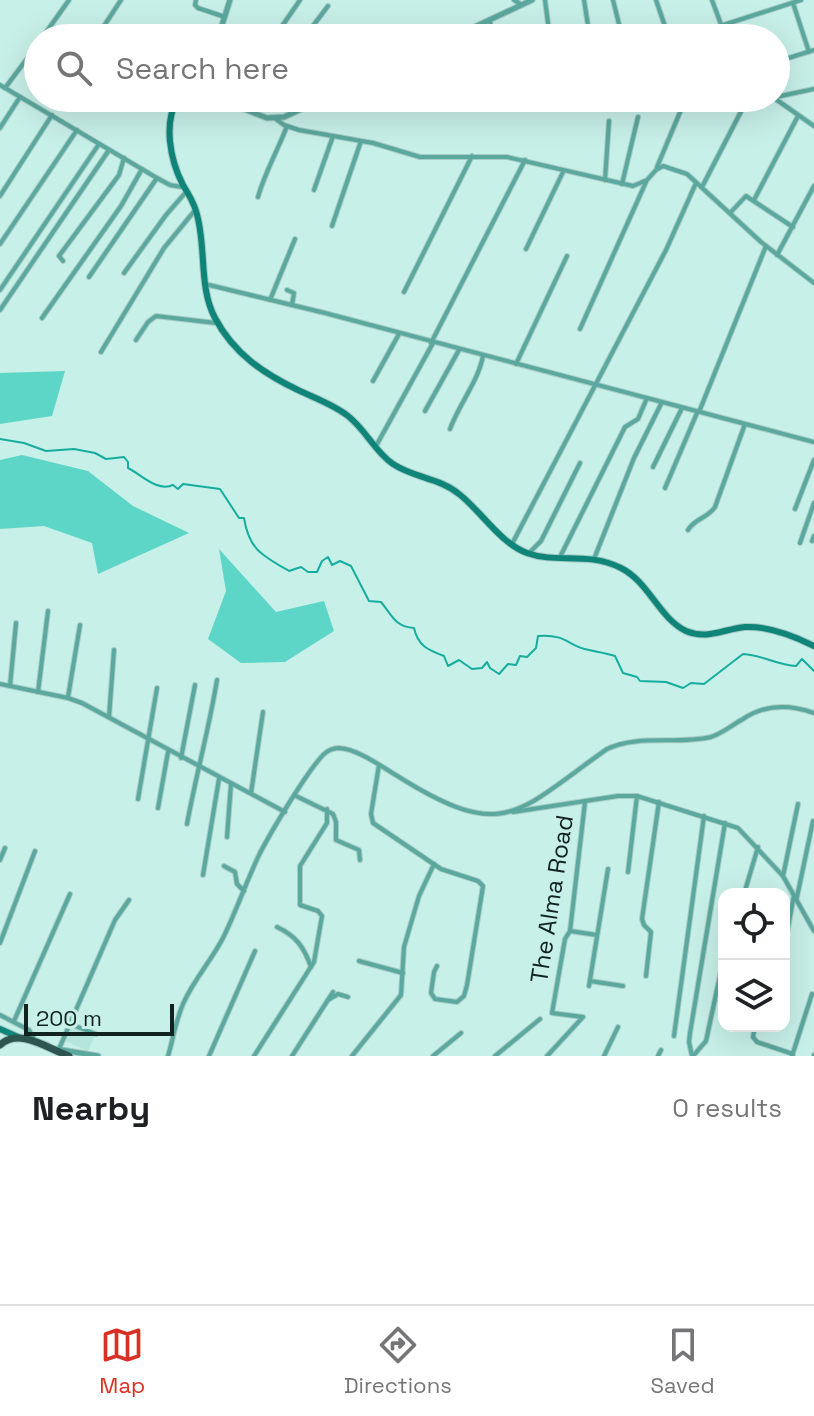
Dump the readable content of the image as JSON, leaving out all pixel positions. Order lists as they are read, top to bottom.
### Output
{
  "streets": {
    "street": ["The Alma Road"]
  },
  "scale_bar": "200 m",
  "page": {
    "search": "Search here",
    "scale": "200 m",
    "heading": ["Nearby", "0 results"],
    "nav": ["Map", "Directions", "Saved"]
  }
}
